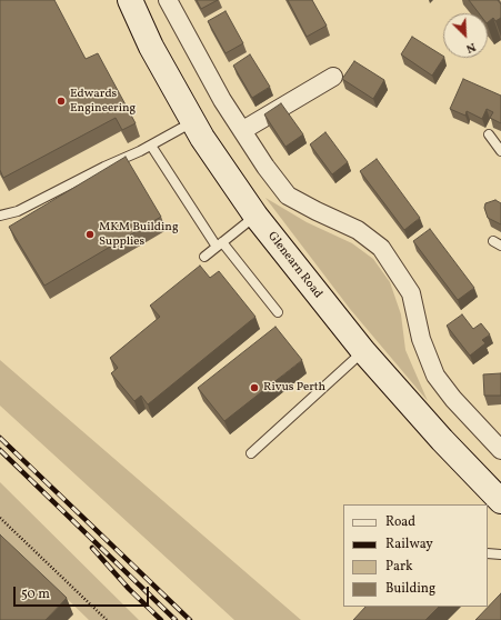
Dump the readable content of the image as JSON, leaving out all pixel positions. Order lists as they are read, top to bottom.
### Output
{
  "streets": {
    "street": ["Glenearn Road"]
  },
  "places": ["Edwards Engineering", "MKM Building Supplies", "Rivus Perth"],
  "legend": [
    "Road",
    "Railway",
    "Park",
    "Building"
  ],
  "scale_bar": "50 m",
  "north": "bottom right"
}
